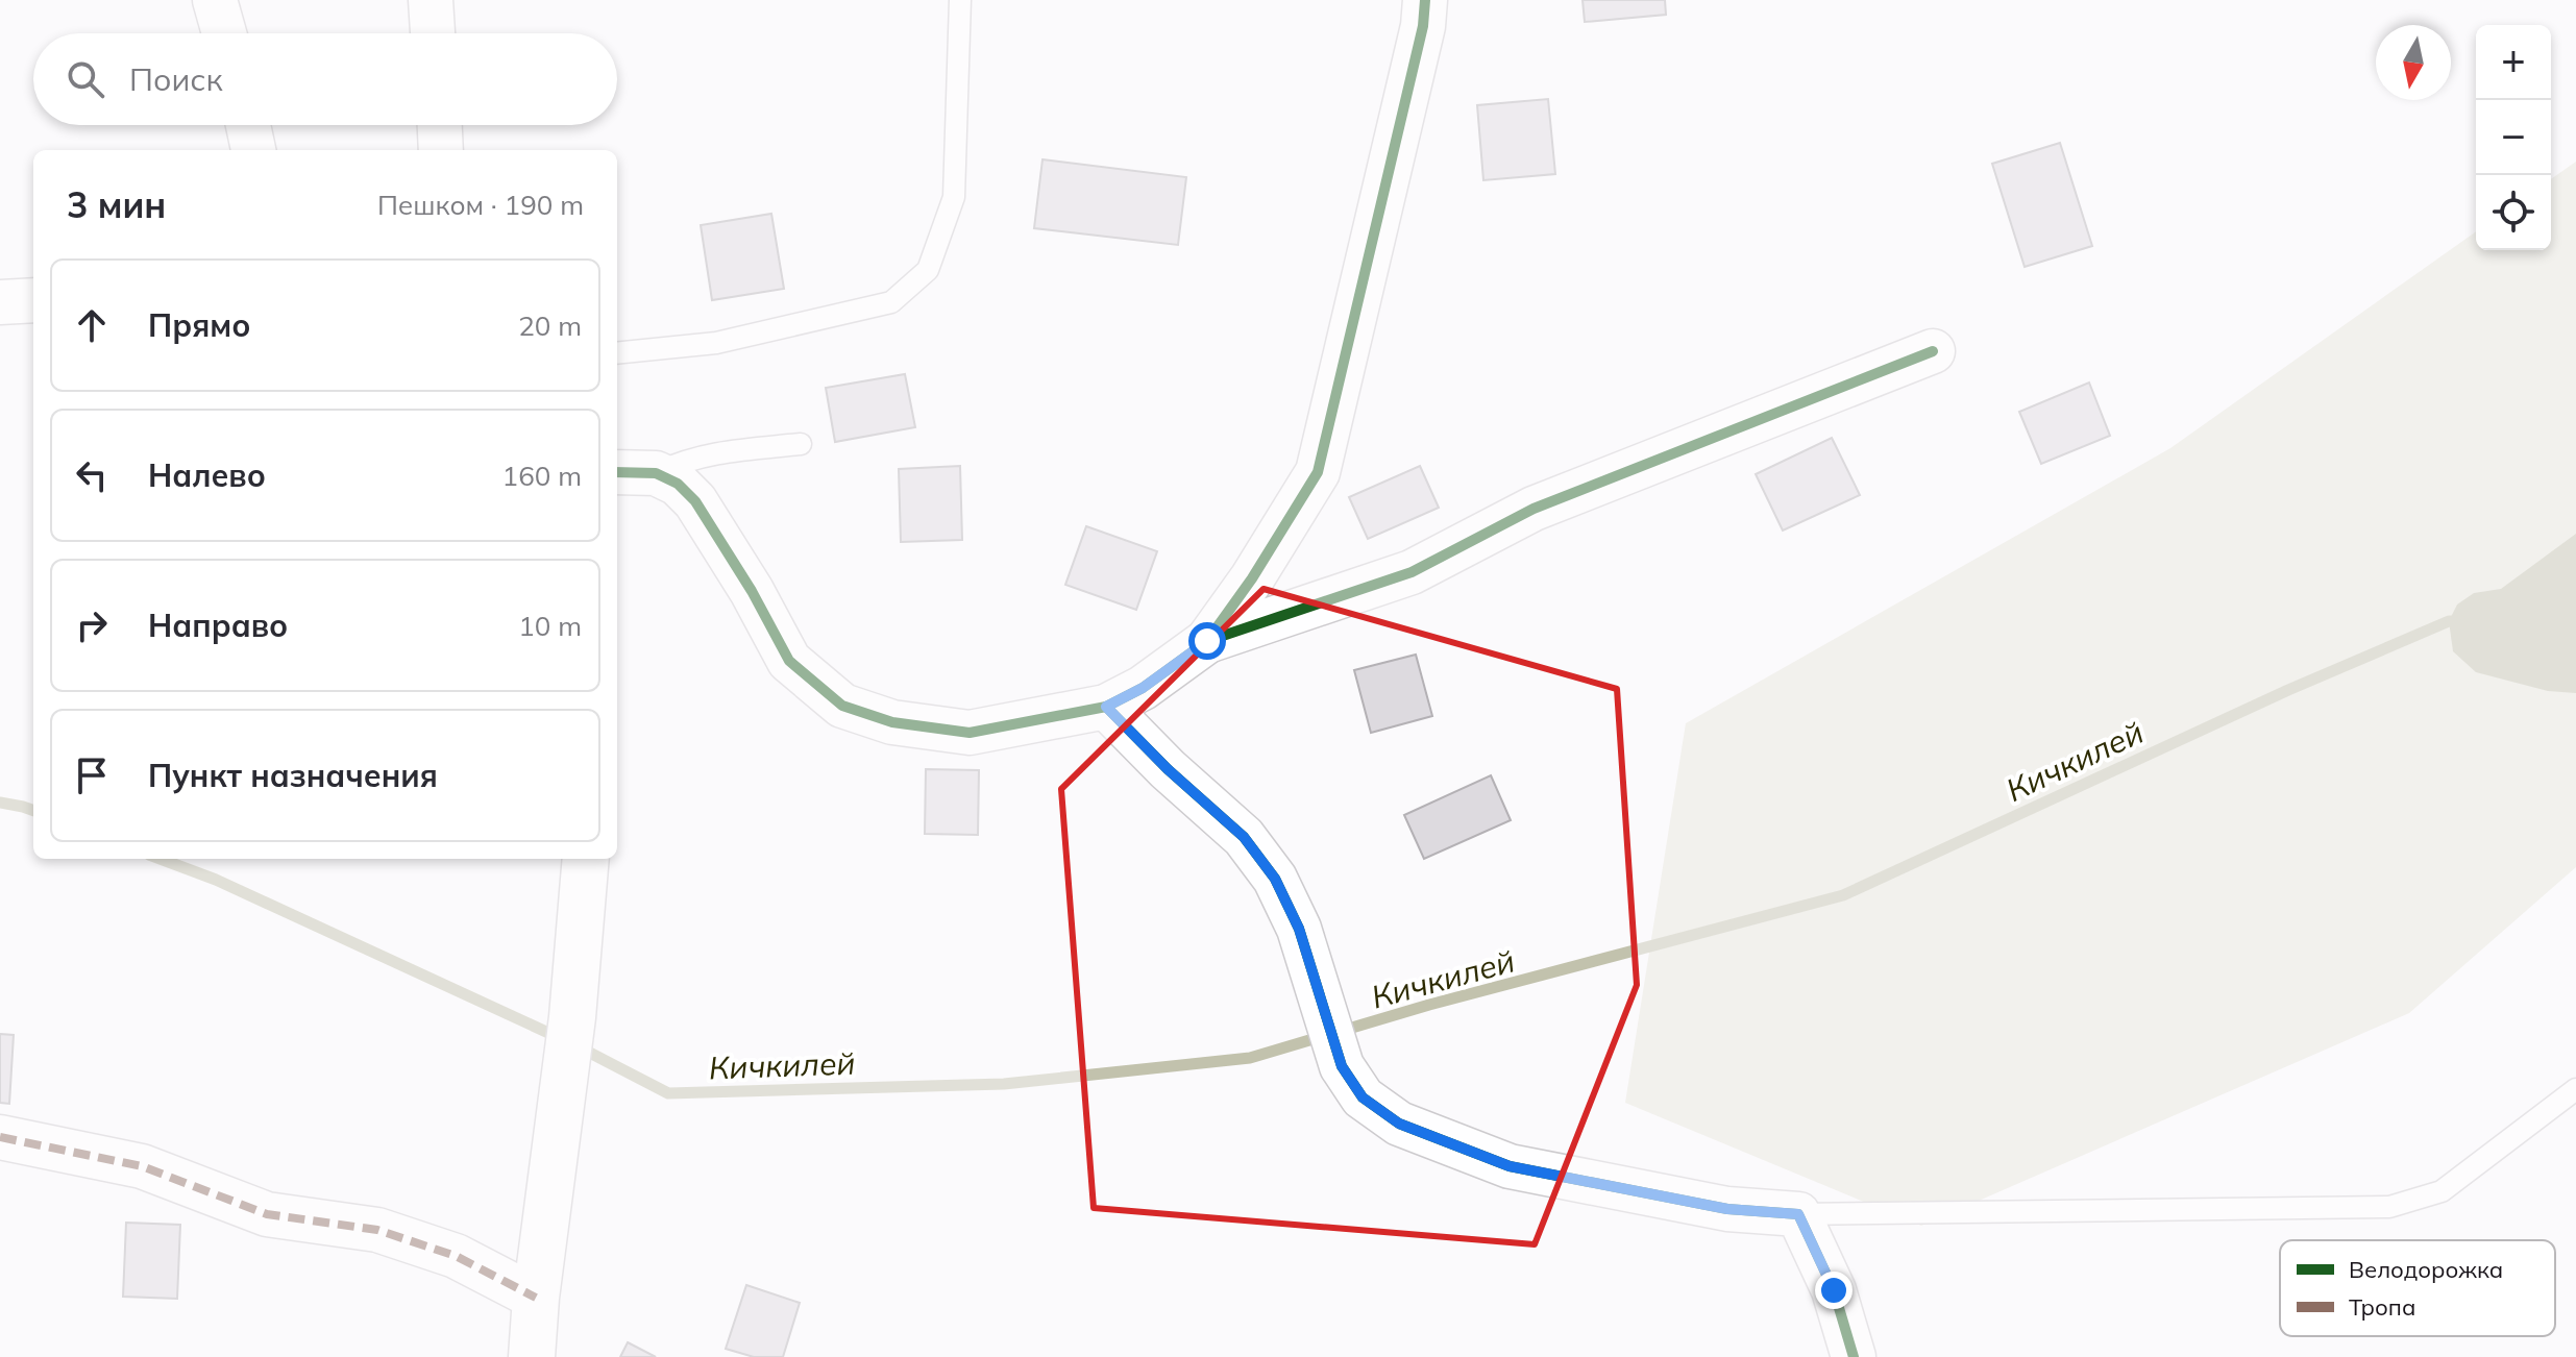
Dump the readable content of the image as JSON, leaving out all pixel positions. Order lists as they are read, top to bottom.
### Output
{
  "water": ["Кичкилей"],
  "legend": ["Велодорожка", "Тропа"],
  "north": "bottom",
  "page": {
    "map_buttons": ["+", "−"],
    "search": "Поиск",
    "heading": ["3 мин", "Пешком · 190 m"],
    "list": [
      ["Прямо", "20 m"],
      ["Налево", "160 m"],
      ["Направо", "10 m"],
      "Пункт назначения"
    ]
  }
}
